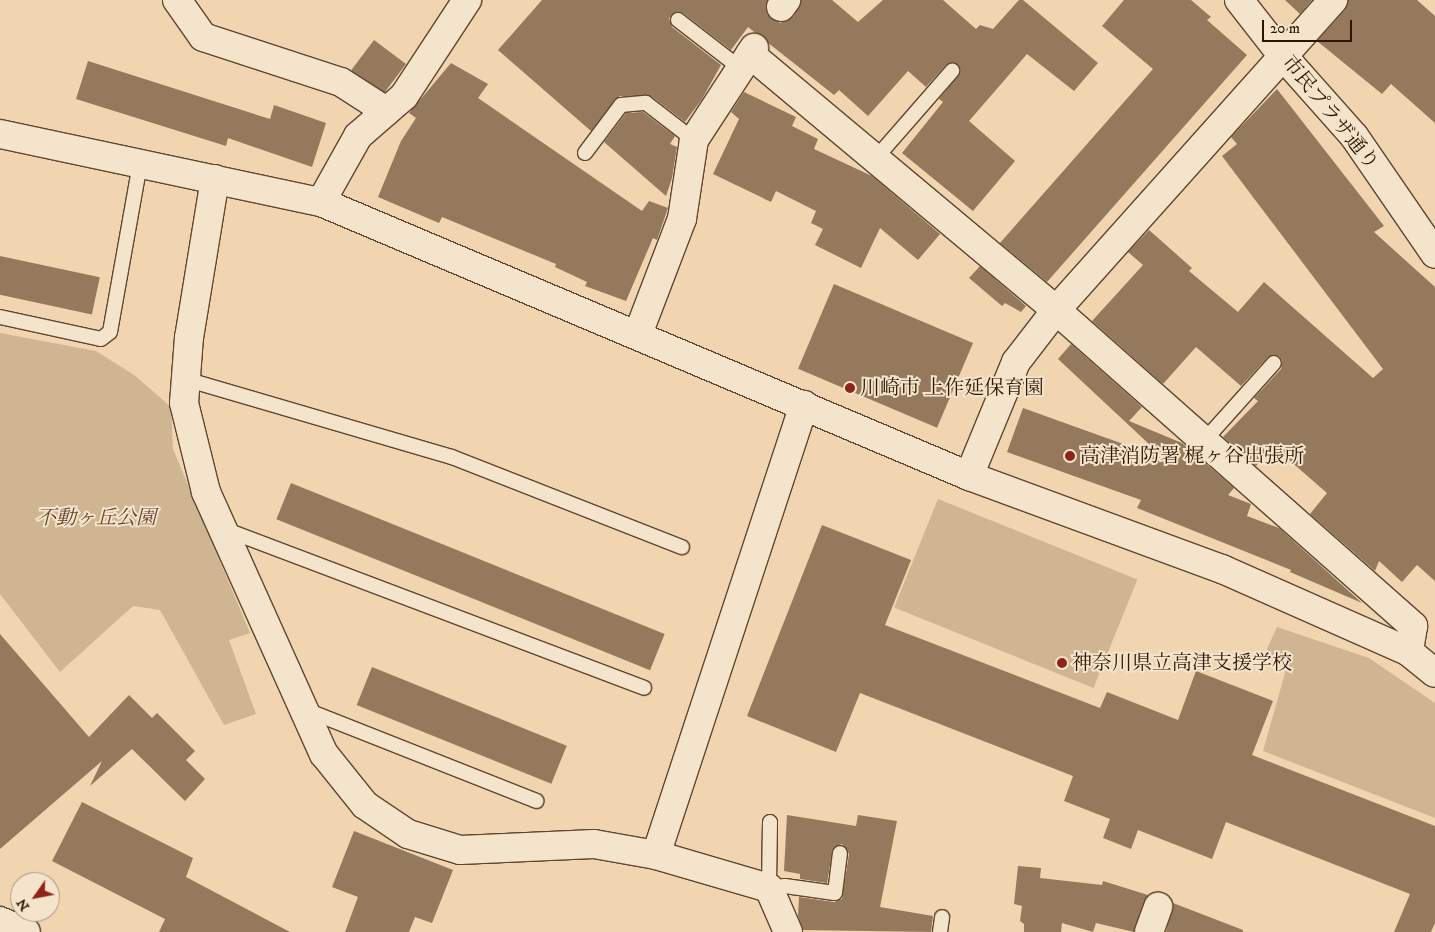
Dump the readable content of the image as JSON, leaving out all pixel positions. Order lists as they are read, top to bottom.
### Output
{
  "streets": {
    "street": ["市民プラザ通り"]
  },
  "parks": ["不動ヶ丘公園"],
  "places": ["川崎市 上作延保育園", "高津消防署 梶ヶ谷出張所", "神奈川県立高津支援学校"],
  "scale_bar": "20 m",
  "north": "bottom left"
}
